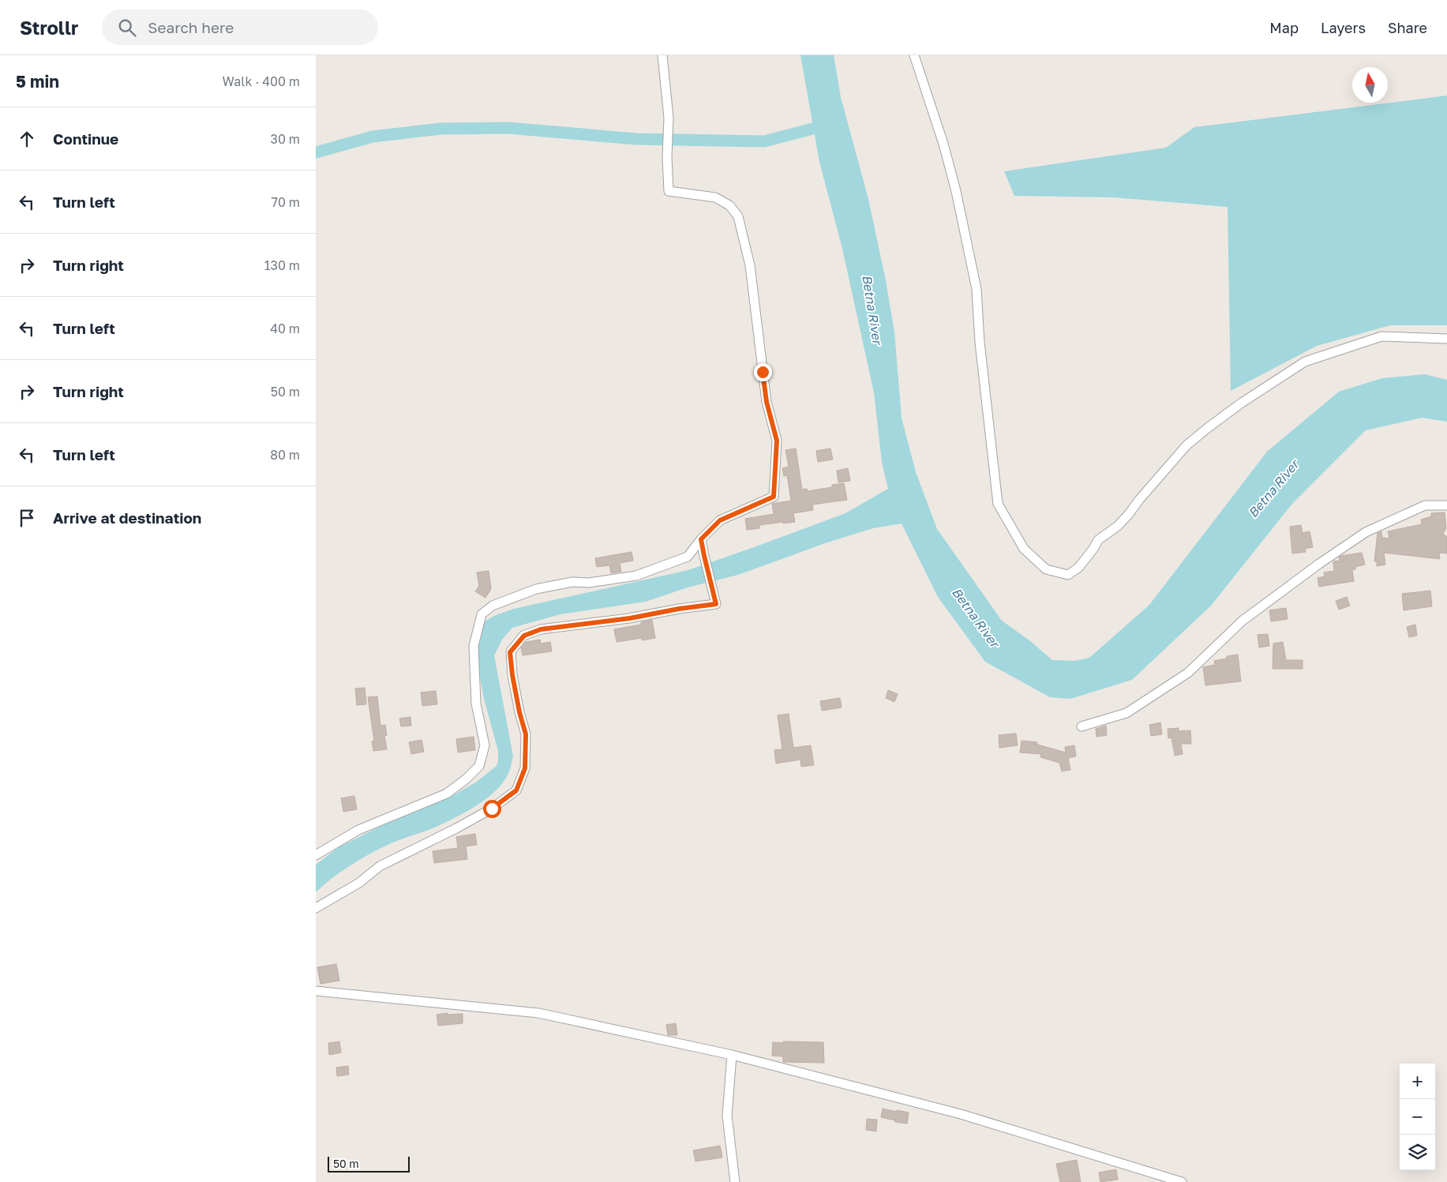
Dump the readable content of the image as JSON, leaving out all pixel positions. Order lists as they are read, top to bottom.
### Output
{
  "water": ["Betna River"],
  "scale_bar": "50 m",
  "north": "top",
  "page": {
    "header": "Strollr",
    "search": "Search here",
    "nav": ["Map", "Layers", "Share"],
    "heading": ["5 min", "Walk · 400 m"],
    "list": [
      ["Continue", "30 m"],
      ["Turn left", "70 m"],
      ["Turn right", "130 m"],
      ["Turn left", "40 m"],
      ["Turn right", "50 m"],
      ["Turn left", "80 m"],
      "Arrive at destination"
    ],
    "map_buttons": ["+", "−"],
    "scale": "50 m"
  }
}
